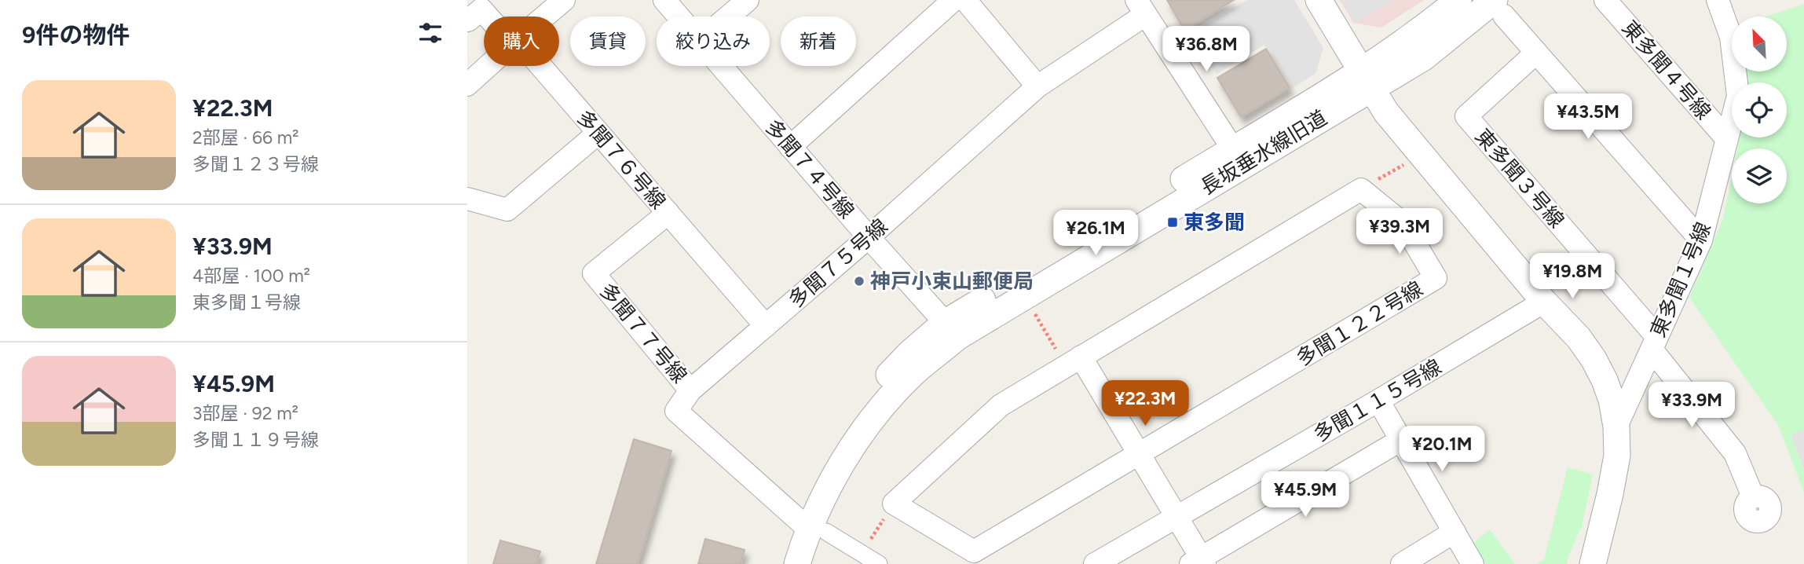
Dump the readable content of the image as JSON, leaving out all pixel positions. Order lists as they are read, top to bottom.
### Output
{
  "streets": {
    "street": [
      "東多聞４号線",
      "長坂垂水線旧道",
      "多聞７６号線",
      "多聞７４号線",
      "東多聞３号線",
      "多聞７５号線",
      "東多聞１号線",
      "多聞１２２号線",
      "多聞７７号線",
      "多聞１１５号線"
    ]
  },
  "crossings": [
    ["東多聞４号線", "東多聞１号線"],
    ["長坂垂水線旧道", "多聞７４号線"],
    ["長坂垂水線旧道", "多聞７５号線"],
    ["多聞７６号線", "多聞７５号線"],
    ["多聞７６号線", "多聞７７号線"],
    ["多聞７４号線", "多聞７５号線"],
    ["東多聞３号線", "東多聞１号線"],
    ["多聞７５号線", "多聞７７号線"]
  ],
  "places": {
    "transit": ["東多聞"],
    "other": ["神戸小束山郵便局"]
  },
  "north": "top left",
  "page": {
    "heading": "9件の物件",
    "chip": [
      "購入",
      "賃貸",
      "絞り込み",
      "新着"
    ],
    "price": [
      "¥36.8M",
      "¥43.5M",
      "¥39.3M",
      "¥26.1M",
      "¥19.8M",
      "¥22.3M",
      "¥33.9M",
      "¥20.1M",
      "¥45.9M"
    ],
    "list": [
      {
        "name": "¥22.3M",
        "note": "2部屋 · 66 m² · 多聞１２３号線"
      },
      {
        "name": "¥33.9M",
        "note": "4部屋 · 100 m² · 東多聞１号線"
      },
      {
        "name": "¥45.9M",
        "note": "3部屋 · 92 m² · 多聞１１９号線"
      }
    ]
  }
}
